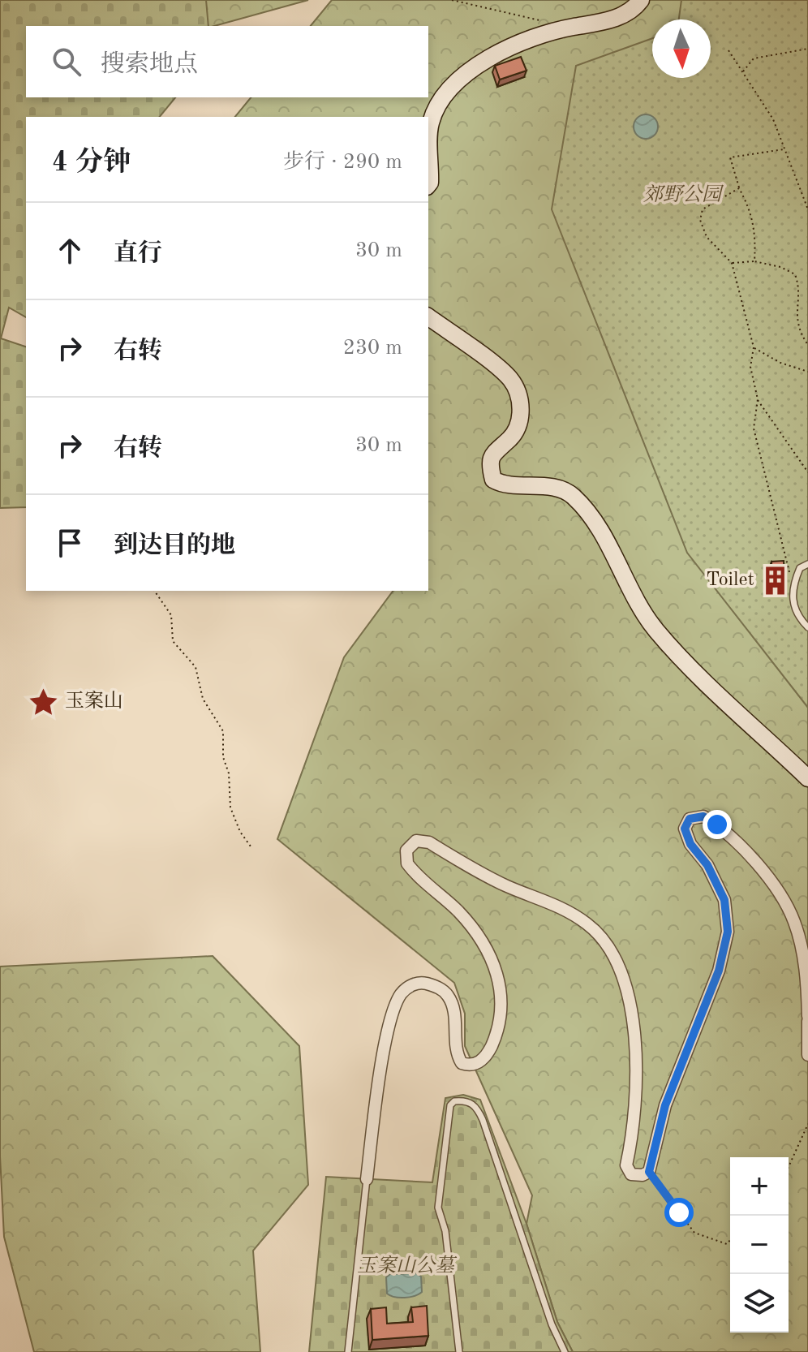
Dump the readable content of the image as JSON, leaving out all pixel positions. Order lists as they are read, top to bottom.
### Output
{
  "parks": ["郊野公园", "玉案山公墓"],
  "places": {
    "building": ["Toilet"],
    "place": ["玉案山"]
  },
  "north": "bottom",
  "page": {
    "search": "搜索地点",
    "heading": ["4 分钟", "步行 · 290 m"],
    "list": [
      ["直行", "30 m"],
      ["右转", "230 m"],
      ["右转", "30 m"],
      "到达目的地"
    ],
    "map_buttons": ["+", "−"]
  }
}
